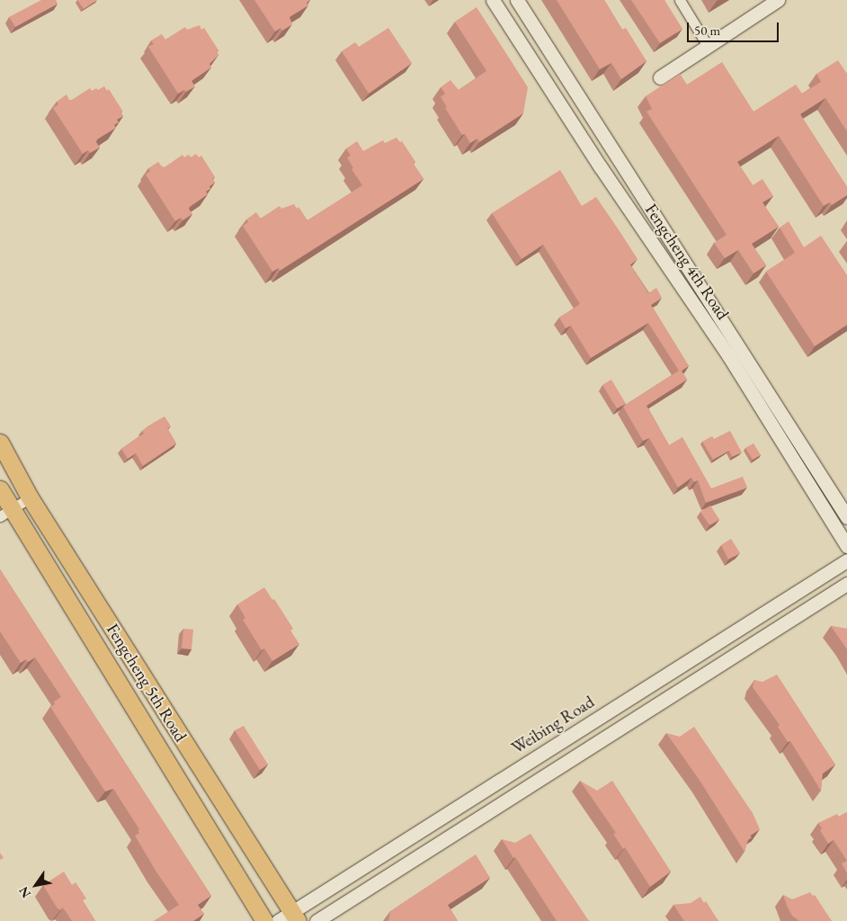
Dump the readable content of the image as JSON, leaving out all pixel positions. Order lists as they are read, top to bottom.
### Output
{
  "streets": {
    "main road": ["Fengcheng 5th Road"],
    "street": ["Fengcheng 4th Road", "Weibing Road"]
  },
  "crossings": [
    ["Fengcheng 5th Road", "Weibing Road"]
  ],
  "scale_bar": "50 m",
  "north": "bottom left"
}
